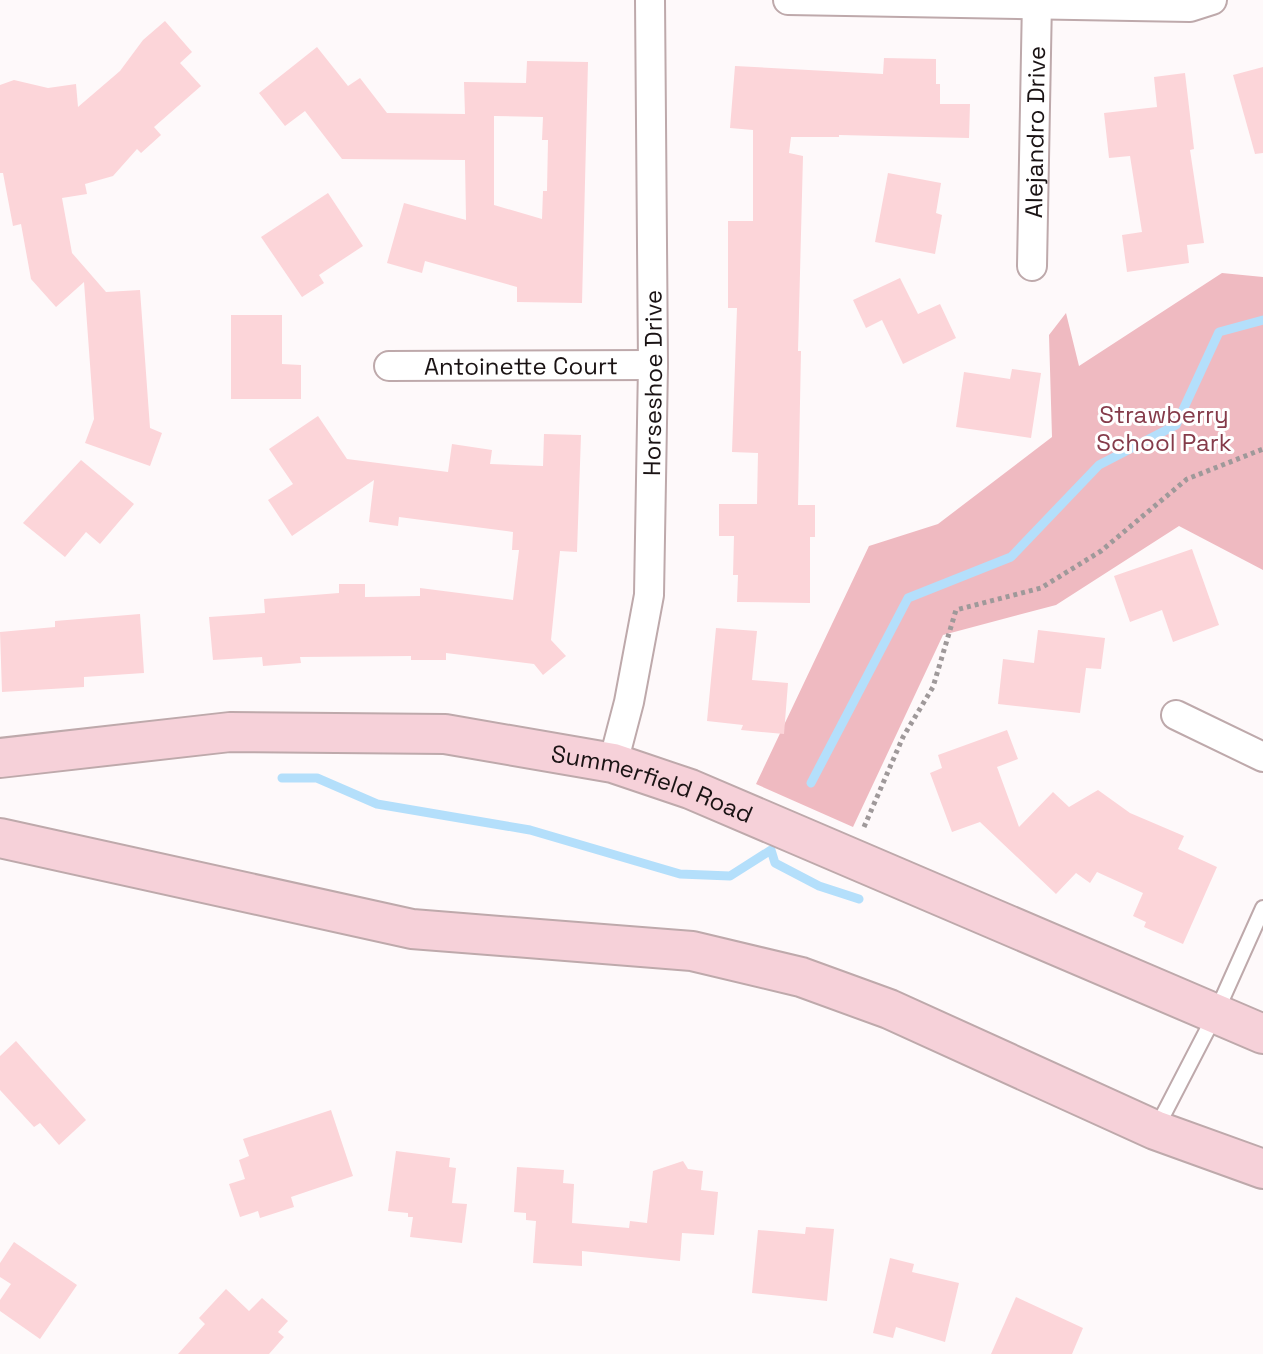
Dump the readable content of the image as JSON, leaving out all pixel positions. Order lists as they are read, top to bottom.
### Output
{
  "streets": {
    "street": [
      "Alejandro Drive",
      "Antoinette Court",
      "Horseshoe Drive",
      "Summerfield Road"
    ]
  },
  "crossings": [
    ["Antoinette Court", "Horseshoe Drive"],
    ["Horseshoe Drive", "Summerfield Road"]
  ],
  "parks": ["Strawberry School Park"]
}
